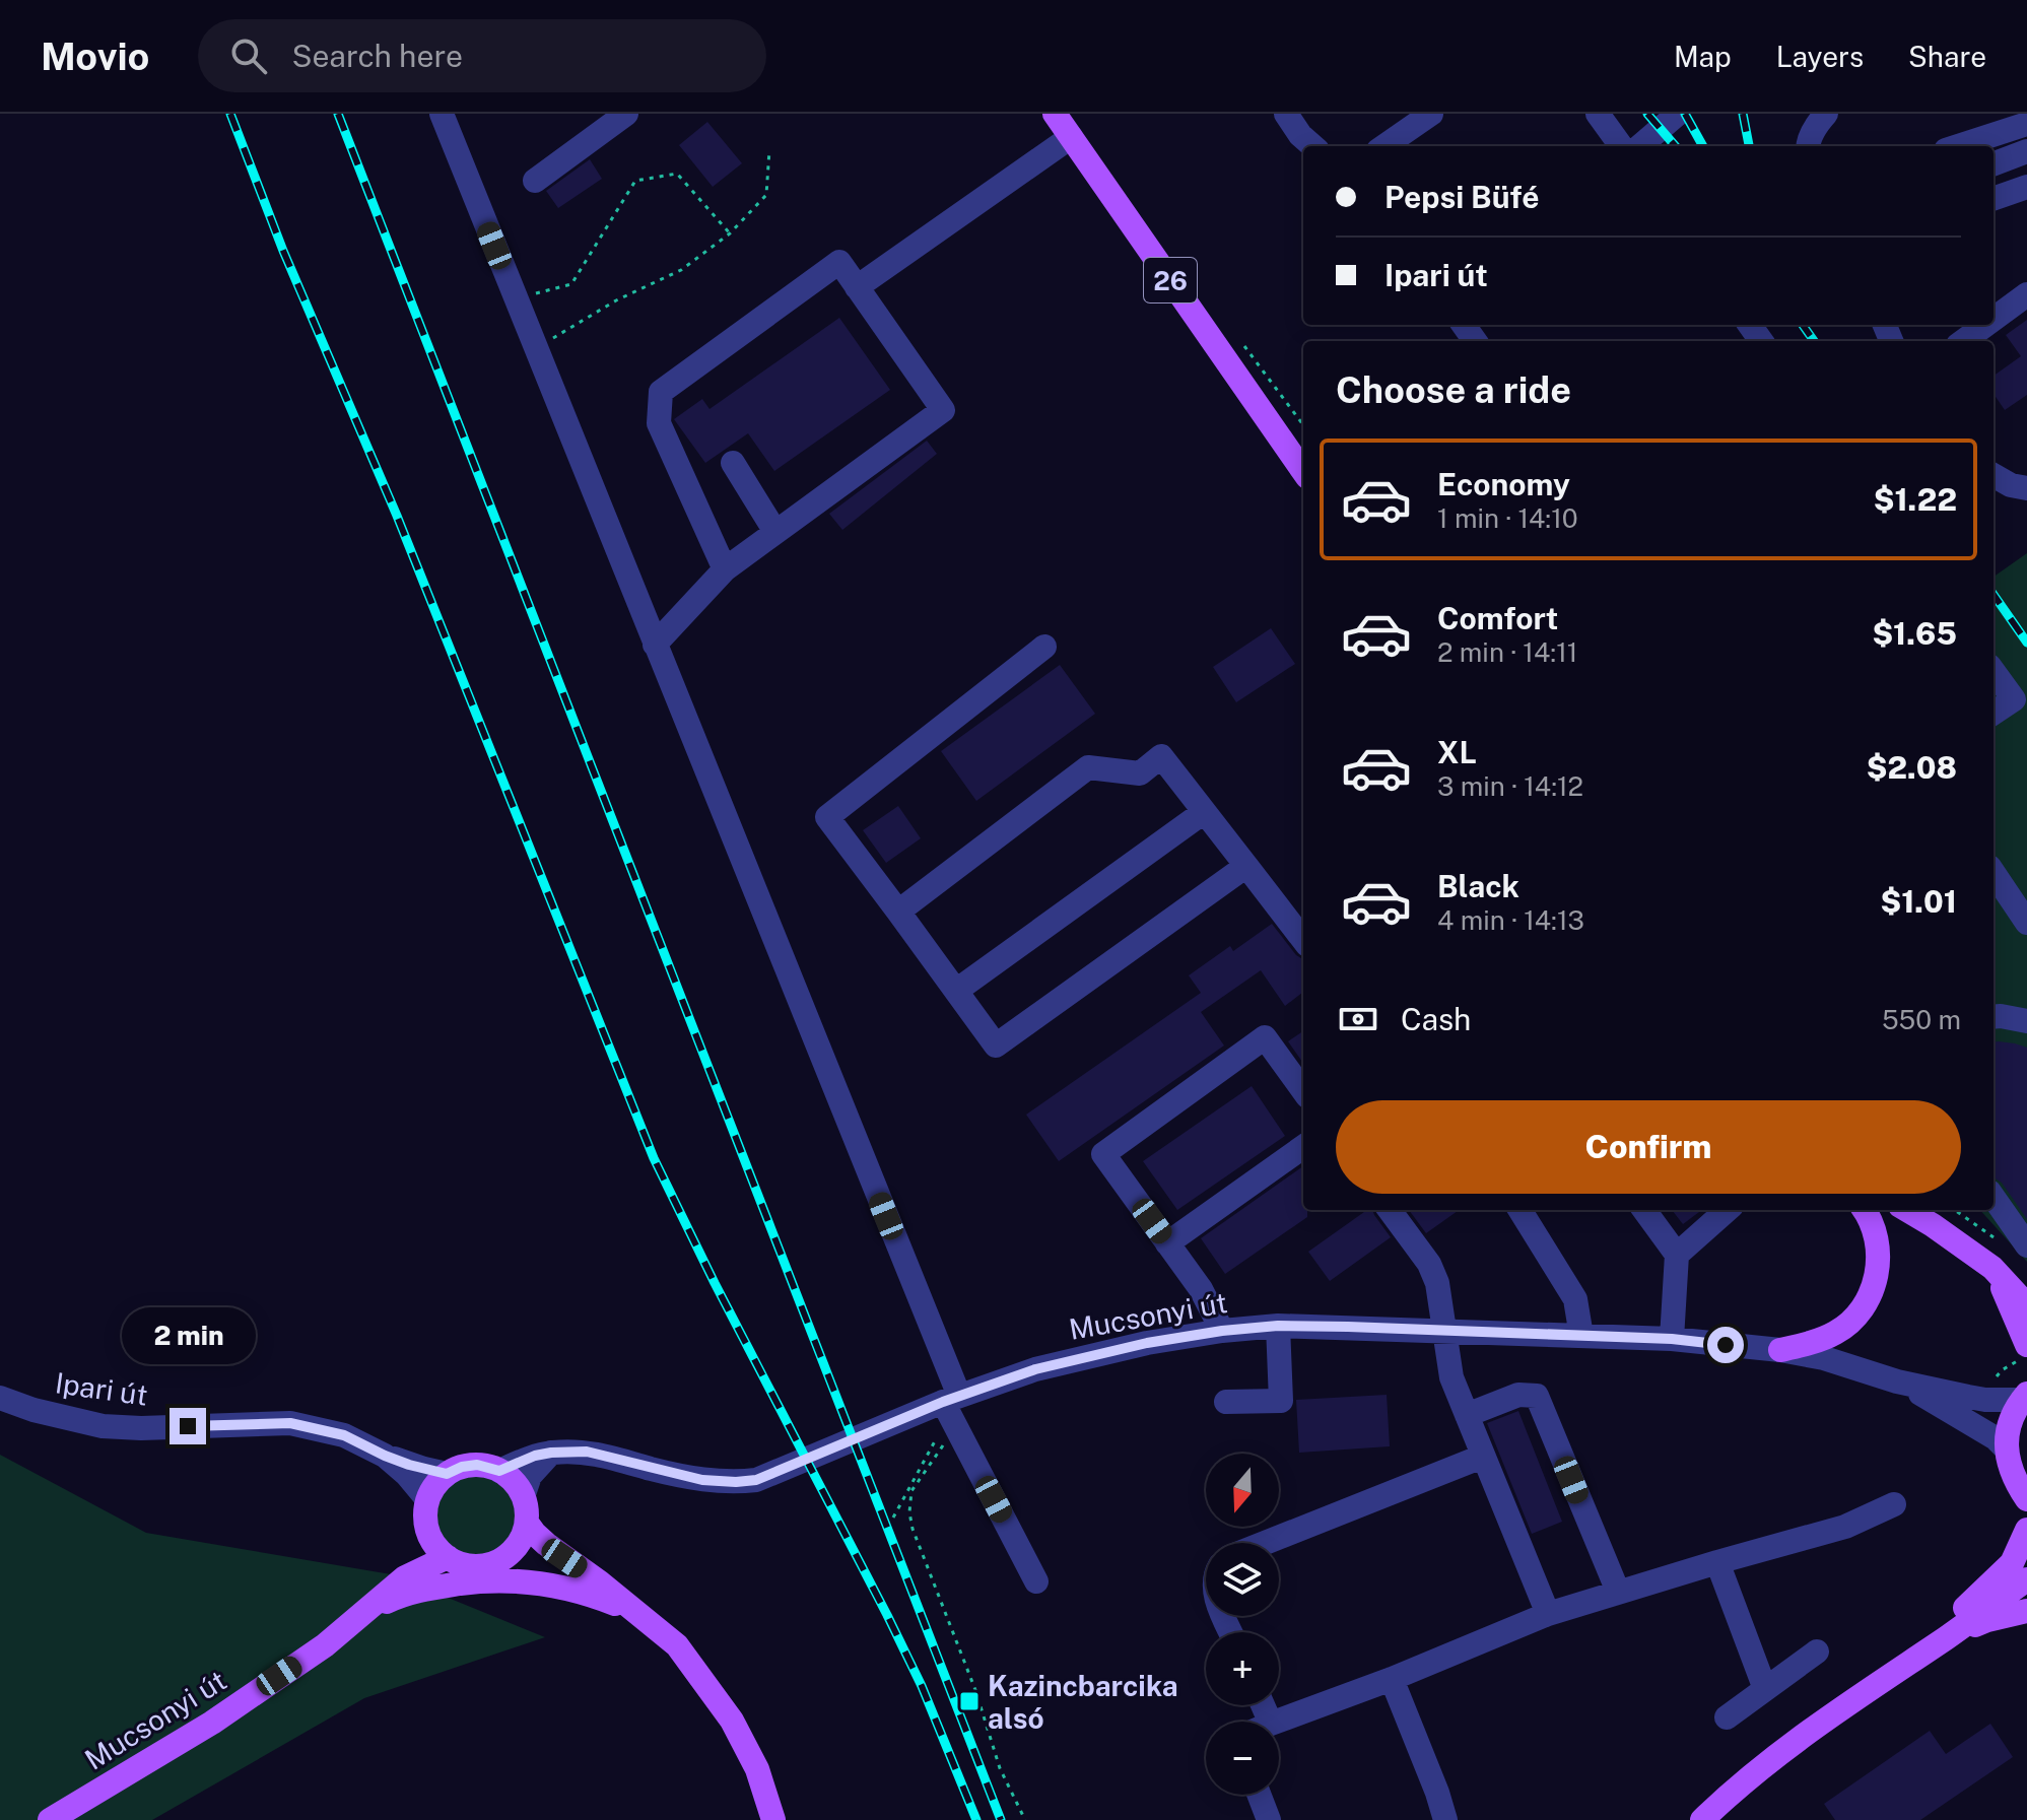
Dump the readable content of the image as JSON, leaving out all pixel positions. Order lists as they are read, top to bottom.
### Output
{
  "streets": {
    "main road": ["26", "Mucsonyi út"],
    "street": ["Ipari út"]
  },
  "crossings": [
    ["Mucsonyi út", "Ipari út"]
  ],
  "places": {
    "transit": ["Kazincbarcika alsó"]
  },
  "north": "bottom",
  "page": {
    "header": "Movio",
    "search": "Search here",
    "nav": ["Map", "Layers", "Share"],
    "banner": ["Pepsi Büfé", "Ipari út"],
    "heading": "Choose a ride",
    "list": [
      {
        "name": "Economy",
        "note": "1 min · 14:10",
        "value": "$1.22"
      },
      {
        "name": "Comfort",
        "note": "2 min · 14:11",
        "value": "$1.65"
      },
      {
        "name": "XL",
        "note": "3 min · 14:12",
        "value": "$2.08"
      },
      {
        "name": "Black",
        "note": "4 min · 14:13",
        "value": "$1.01"
      }
    ],
    "pay": ["Cash", "550 m"],
    "buttons": "Confirm",
    "bubble": "2 min",
    "map_buttons": ["+", "−"]
  }
}
